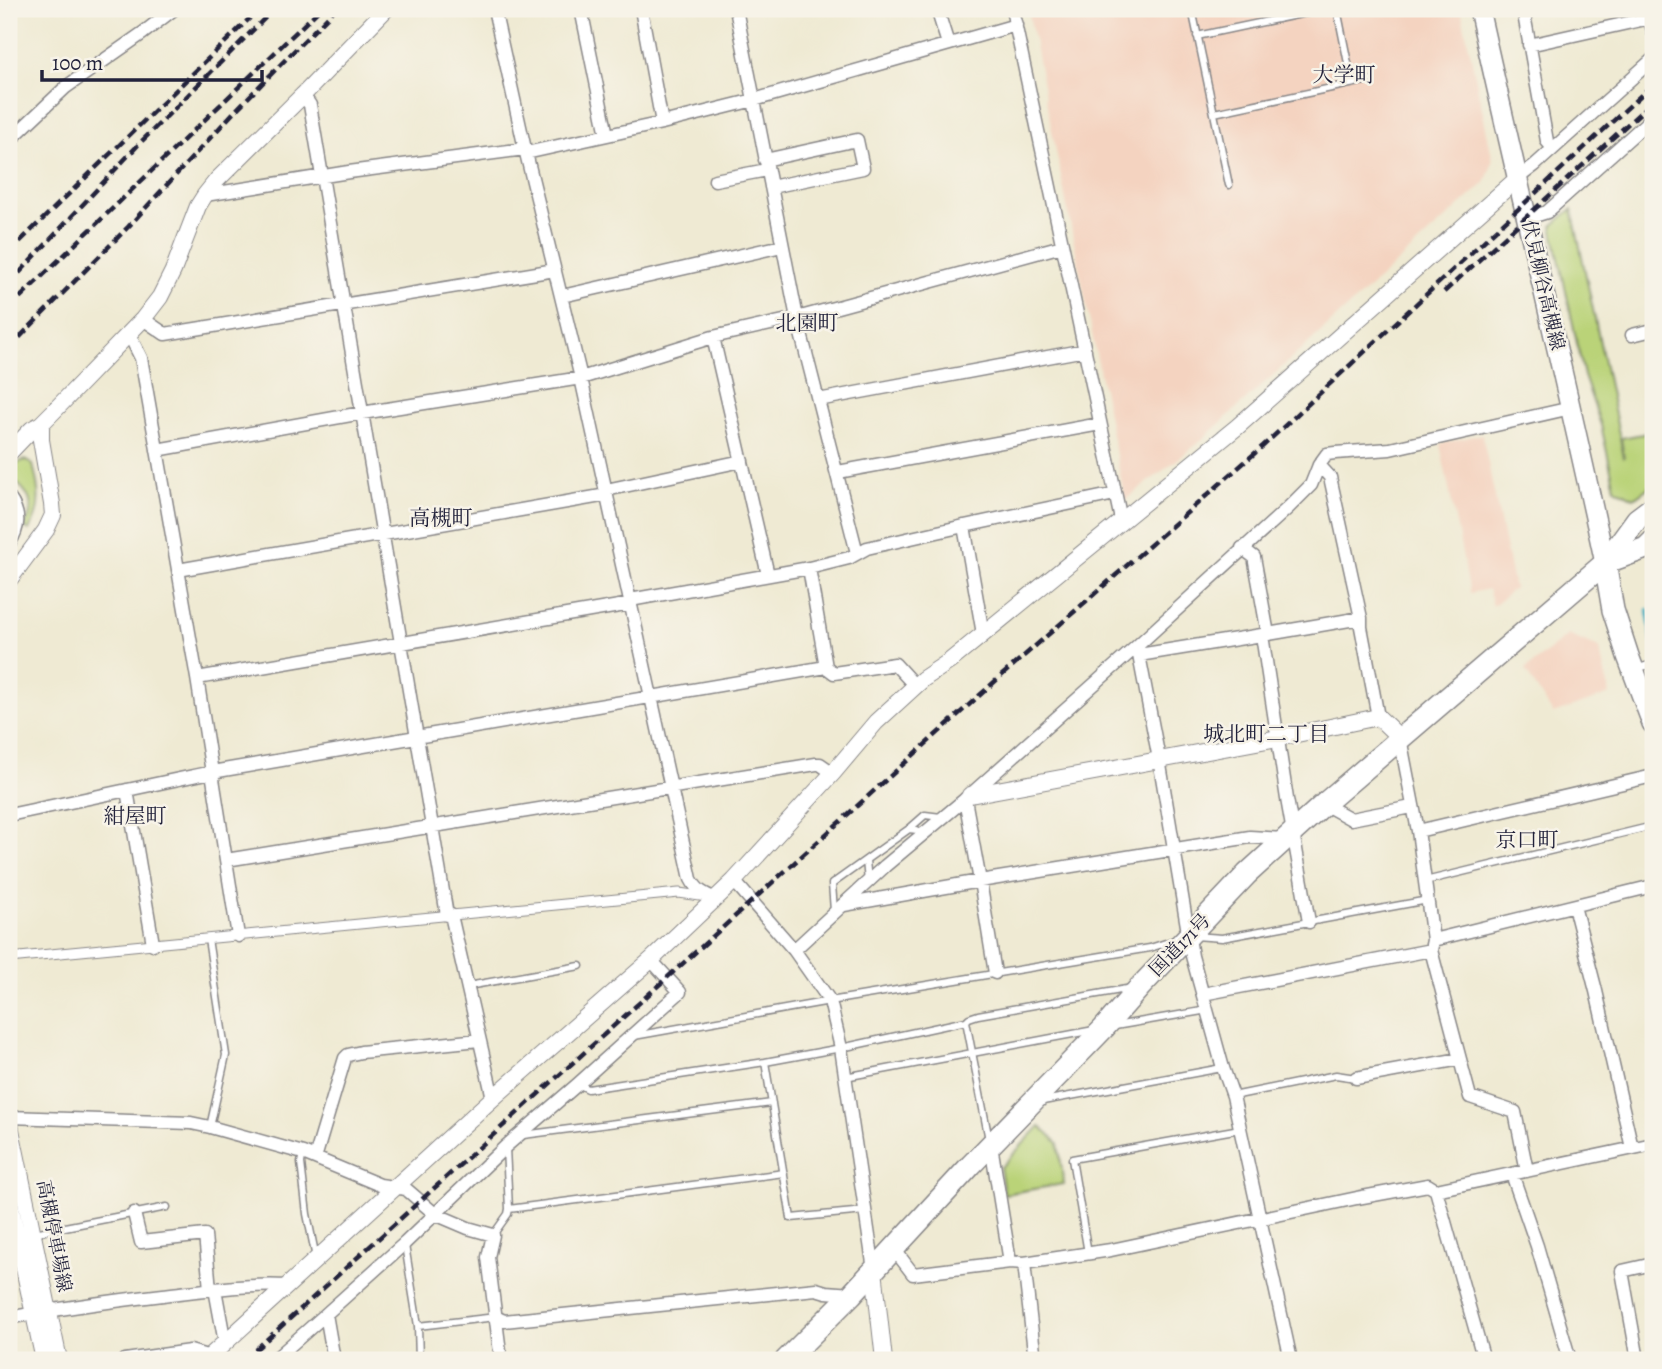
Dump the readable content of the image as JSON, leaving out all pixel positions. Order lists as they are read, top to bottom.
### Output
{
  "streets": {
    "highway": ["国道171号"],
    "main road": ["伏見柳谷高槻線"],
    "street": ["高槻停車場線"]
  },
  "crossings": [
    ["伏見柳谷高槻線", "国道171号"]
  ],
  "districts": [
    "大学町",
    "北園町",
    "高槻町",
    "城北町二丁目",
    "紺屋町",
    "京口町"
  ],
  "scale_bar": "100 m"
}
